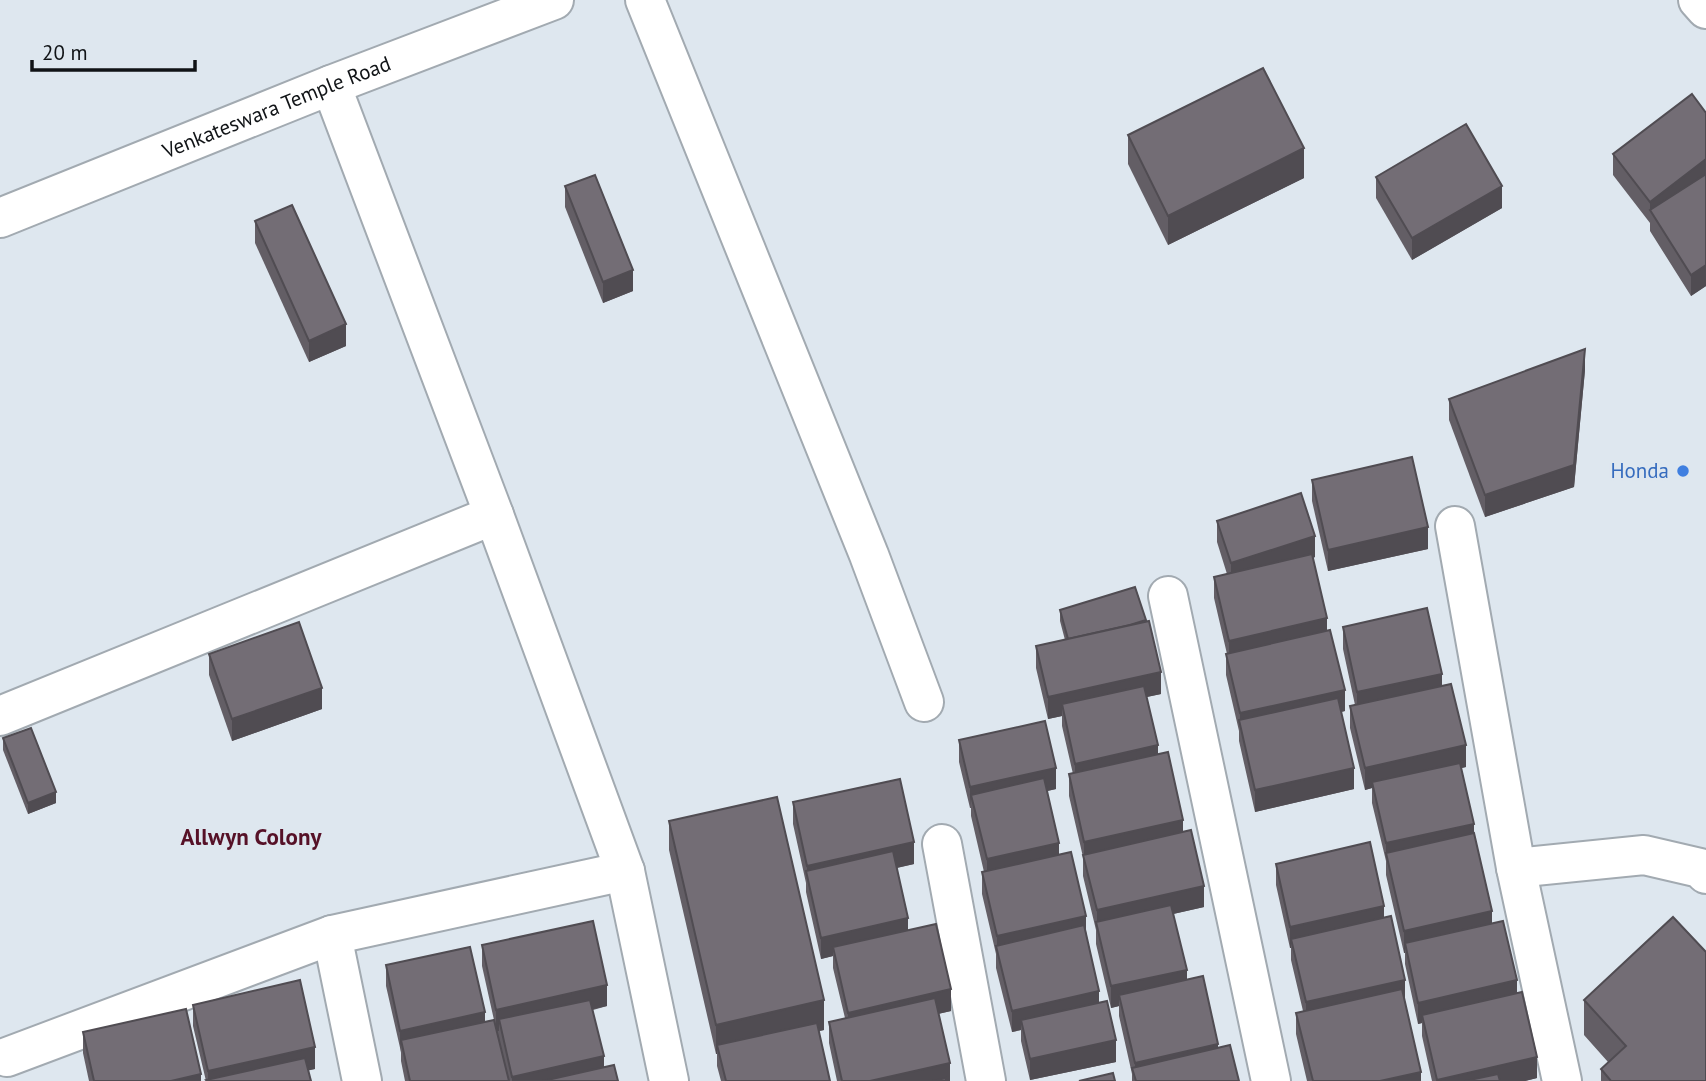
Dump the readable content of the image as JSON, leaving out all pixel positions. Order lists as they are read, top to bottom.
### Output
{
  "streets": {
    "main road": ["Venkateswara Temple Road"]
  },
  "districts": ["Allwyn Colony"],
  "places": ["Honda"],
  "scale_bar": "20 m"
}
